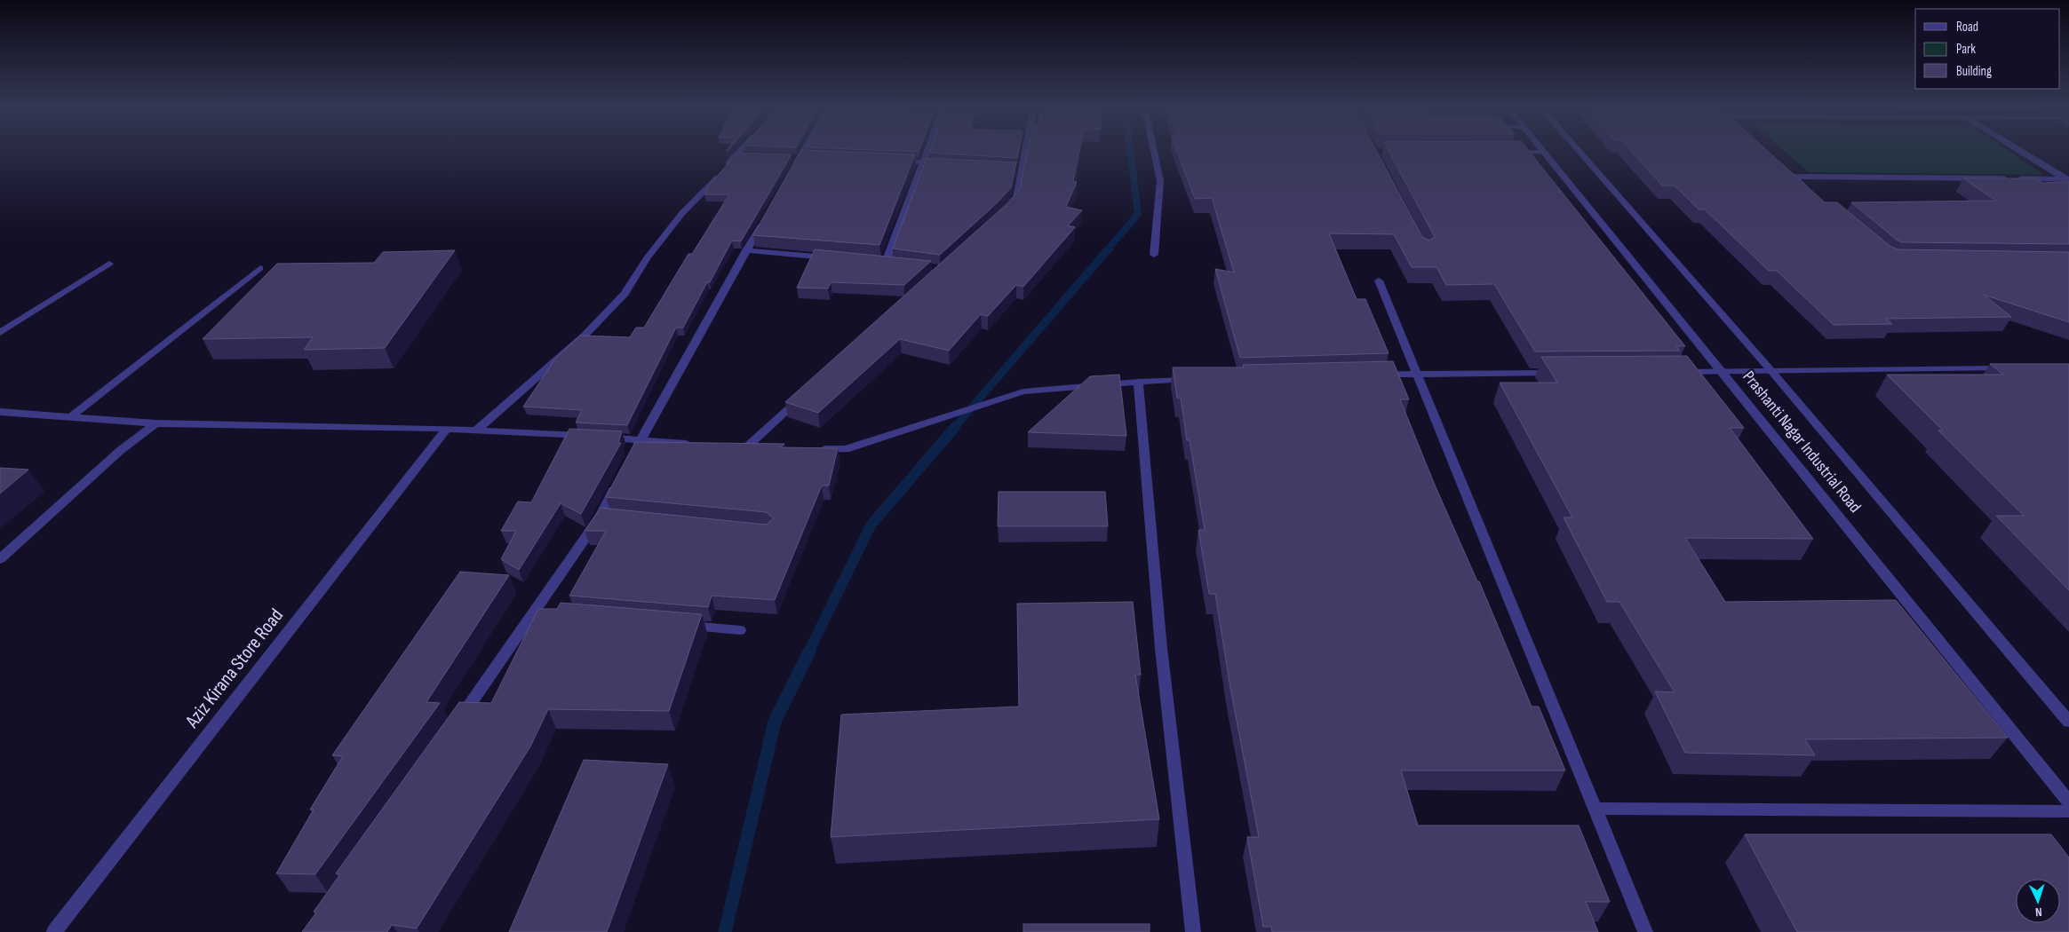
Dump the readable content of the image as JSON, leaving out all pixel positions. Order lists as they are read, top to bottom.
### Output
{
  "streets": {
    "street": ["Prashanti Nagar Industrial Road", "Aziz Kirana Store Road"]
  },
  "legend": ["Road", "Park", "Building"],
  "north": "bottom"
}
